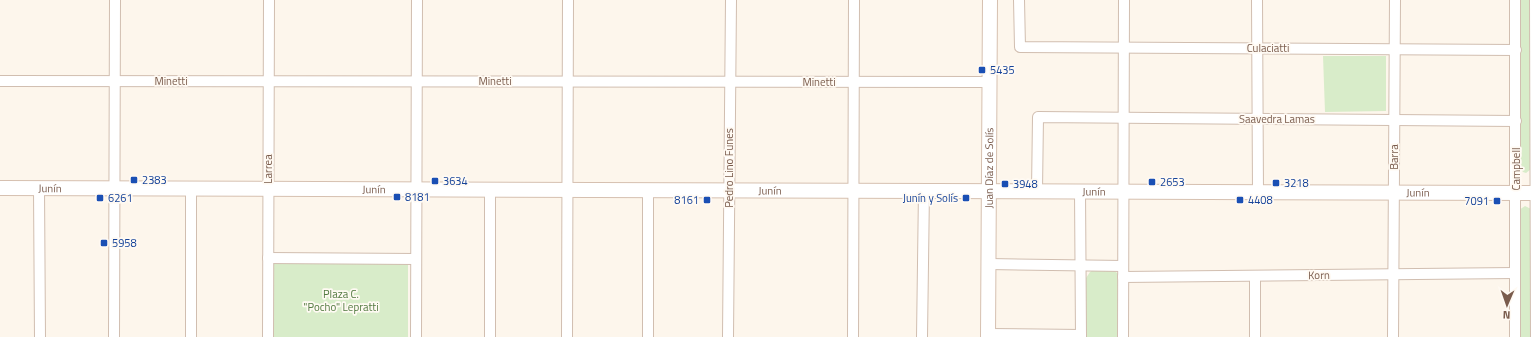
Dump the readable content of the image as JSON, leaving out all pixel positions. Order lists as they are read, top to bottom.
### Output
{
  "streets": {
    "main road": ["Juan Díaz de Solís", "Junín"],
    "street": [
      "Culaciatti",
      "Minetti",
      "Saavedra Lamas",
      "Barra",
      "Pedro Lino Funes",
      "Larrea",
      "Campbell",
      "Korn"
    ]
  },
  "crossings": [
    ["Culaciatti", "Barra"],
    ["Culaciatti", "Campbell"],
    ["Minetti", "Pedro Lino Funes"],
    ["Minetti", "Larrea"],
    ["Minetti", "Juan Díaz de Solís"],
    ["Saavedra Lamas", "Barra"],
    ["Saavedra Lamas", "Campbell"],
    ["Saavedra Lamas", "Junín"],
    ["Barra", "Junín"],
    ["Barra", "Korn"],
    ["Pedro Lino Funes", "Junín"],
    ["Larrea", "Junín"],
    ["Juan Díaz de Solís", "Junín"],
    ["Campbell", "Junín"],
    ["Campbell", "Korn"]
  ],
  "parks": ["Plaza C. \"Pocho\" Lepratti"],
  "places": {
    "transit": [
      "5435",
      "2383",
      "3634",
      "2653",
      "3218",
      "3948",
      "8181",
      "6261",
      "Junín y Solís",
      "8161",
      "4408",
      "7091",
      "5958"
    ]
  },
  "north": "bottom"
}
